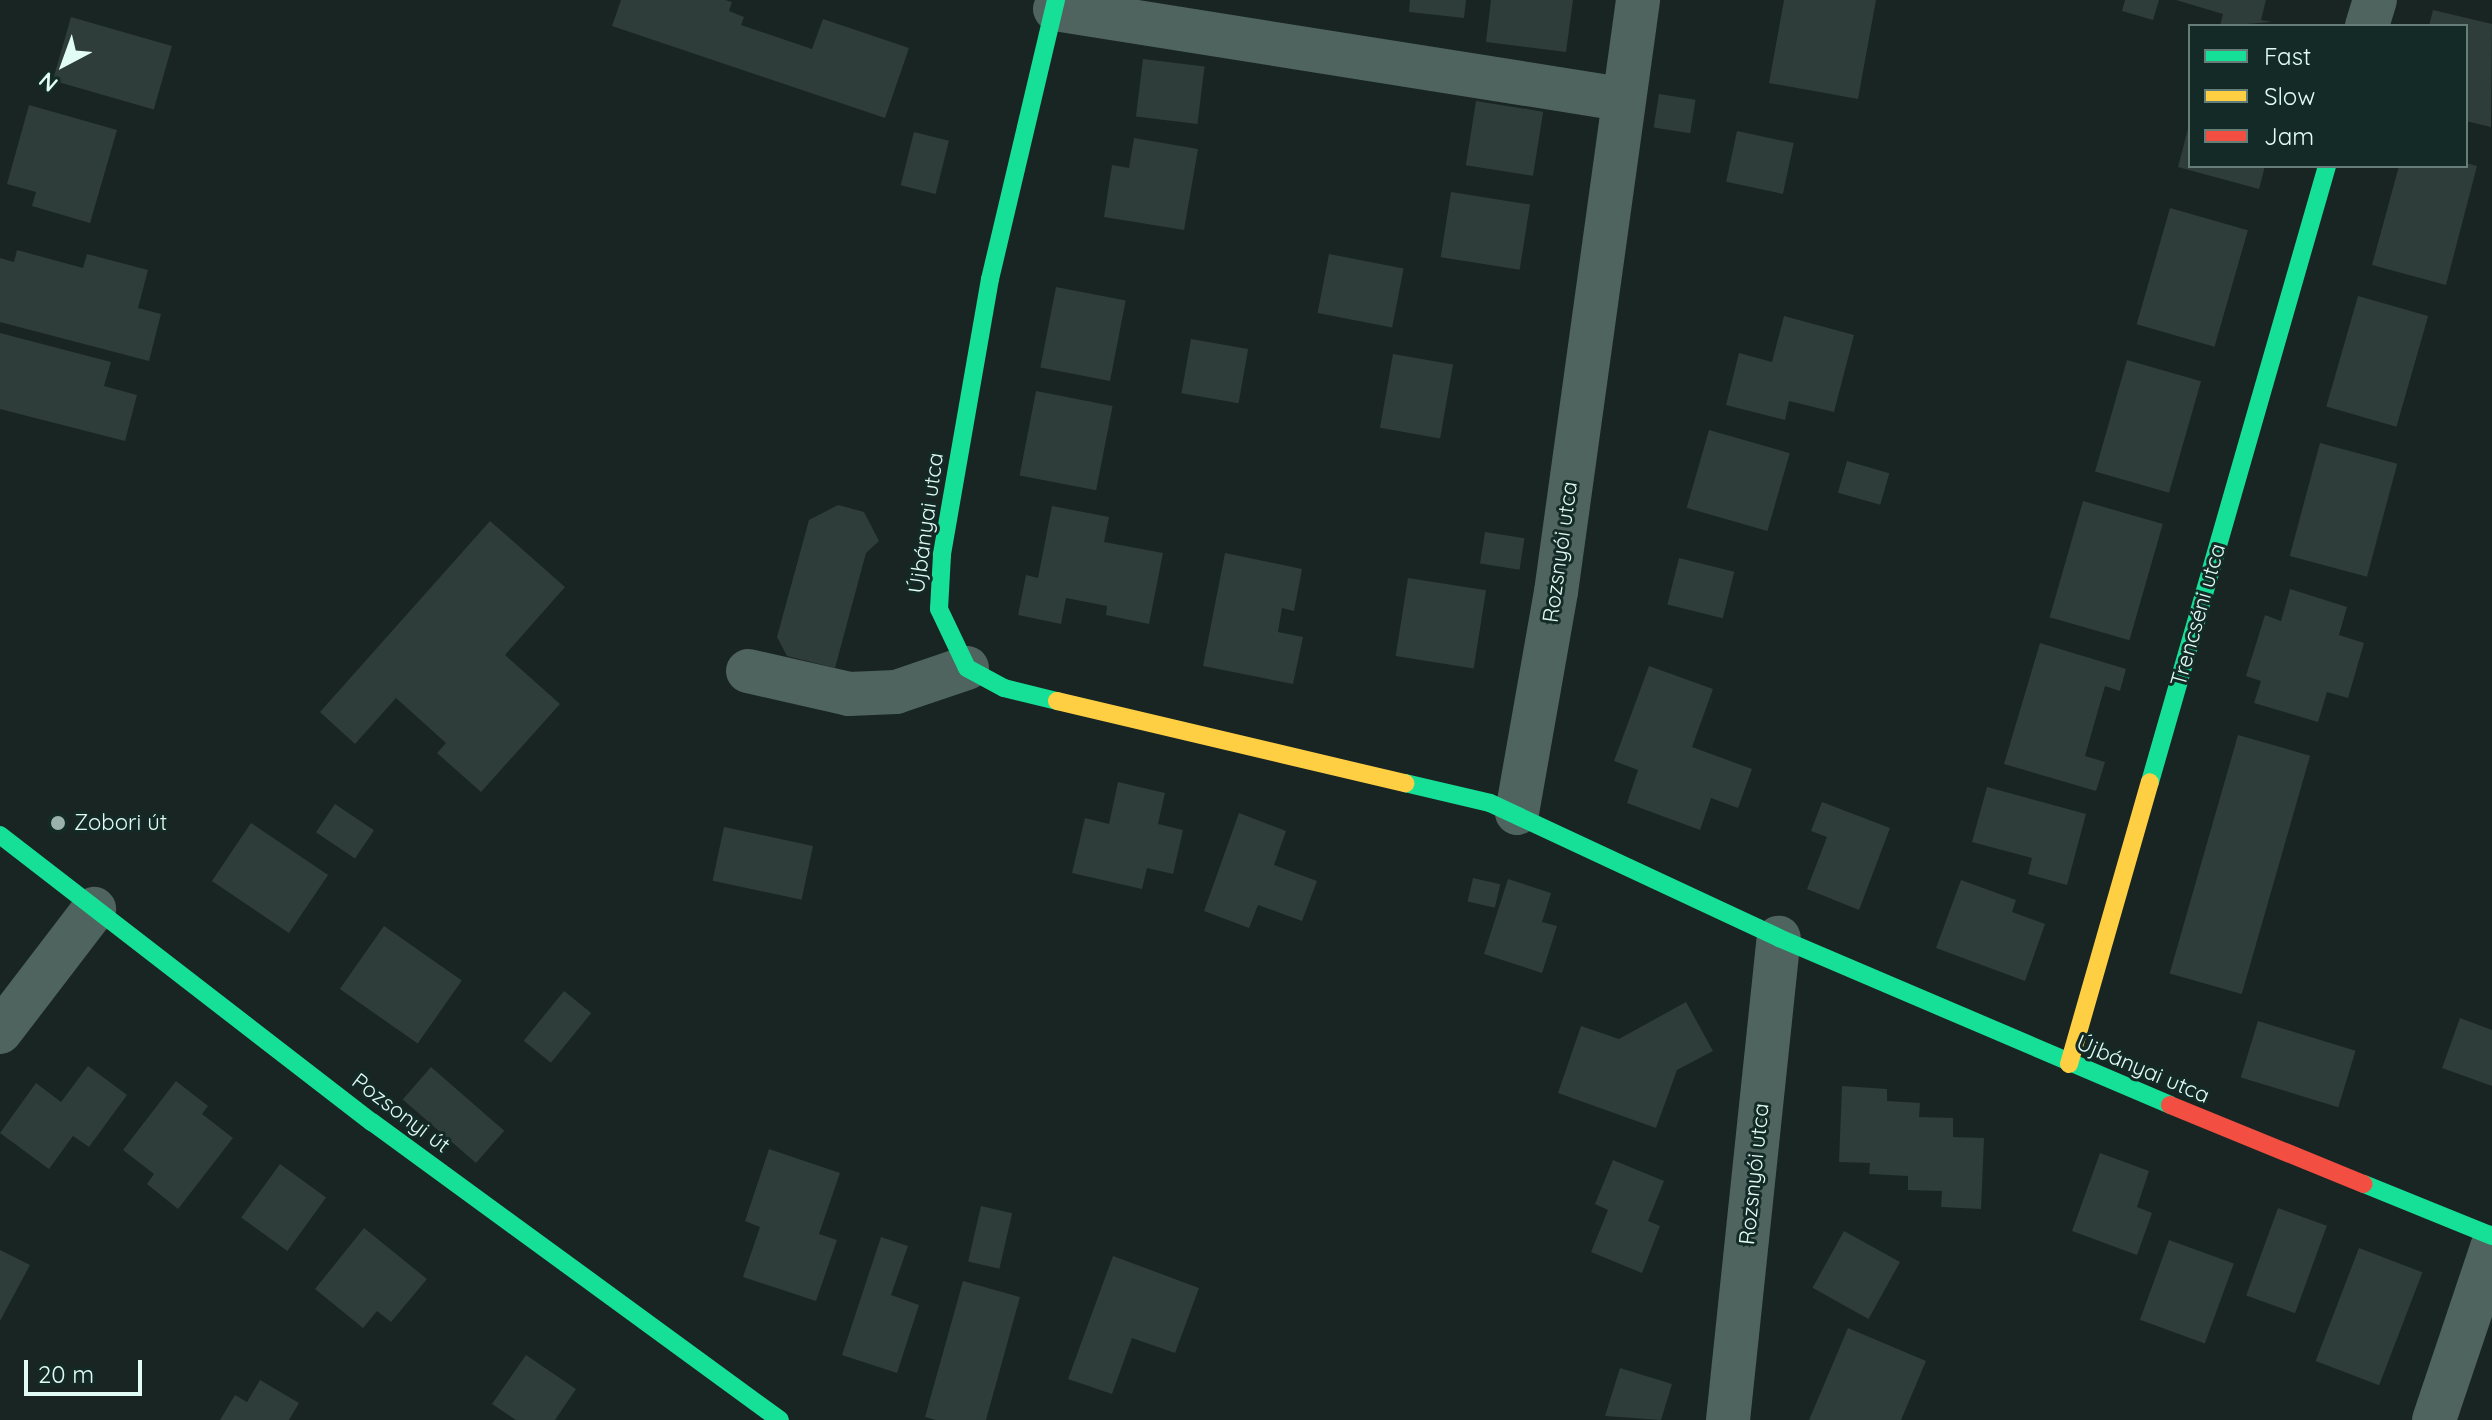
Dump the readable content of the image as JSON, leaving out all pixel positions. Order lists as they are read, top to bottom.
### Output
{
  "streets": {
    "street": [
      "Újbányai utca",
      "Rozsnyói utca",
      "Trencséni utca",
      "Pozsonyi út"
    ]
  },
  "crossings": [
    ["Újbányai utca", "Rozsnyói utca"],
    ["Újbányai utca", "Trencséni utca"]
  ],
  "places": ["Zobori út"],
  "legend": ["Fast", "Slow", "Jam"],
  "scale_bar": "20 m",
  "north": "bottom left"
}
